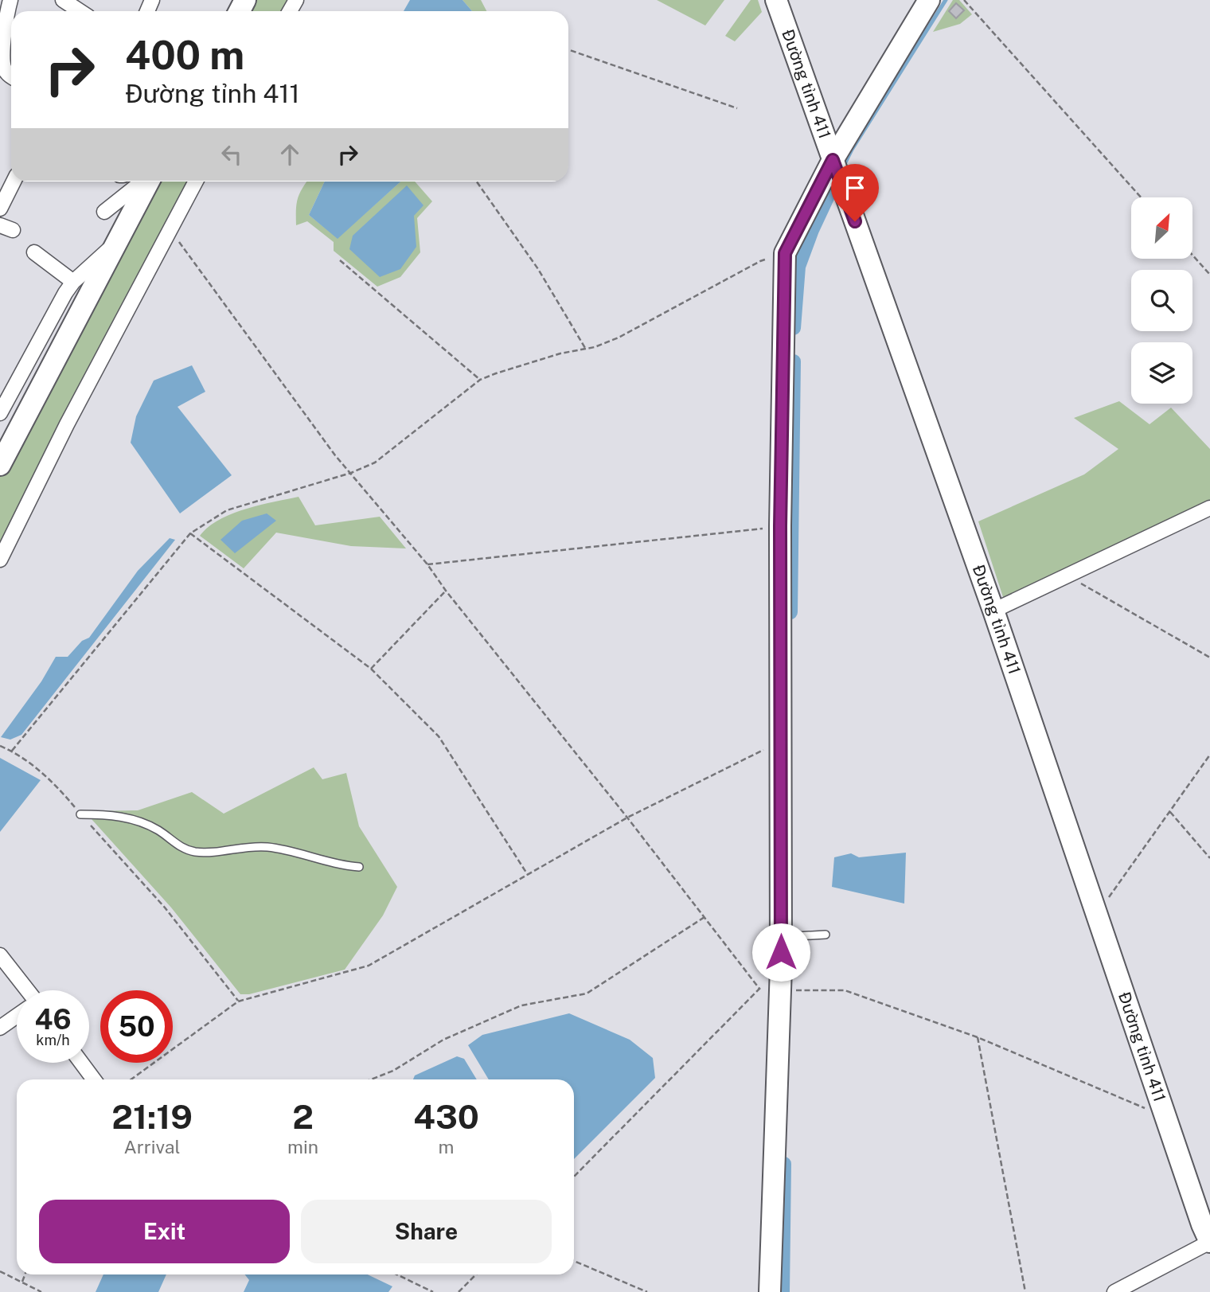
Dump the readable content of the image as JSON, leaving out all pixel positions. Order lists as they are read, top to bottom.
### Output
{
  "streets": {
    "main road": ["Đường tỉnh 411"]
  },
  "north": "top right",
  "page": {
    "turn": ["400 m", "Đường tỉnh 411"],
    "speed": "46 km/h",
    "limit": "50",
    "eta": [
      "21:19",
      "Arrival",
      "2",
      "min",
      "430",
      "m"
    ],
    "buttons": ["Exit", "Share"]
  }
}
